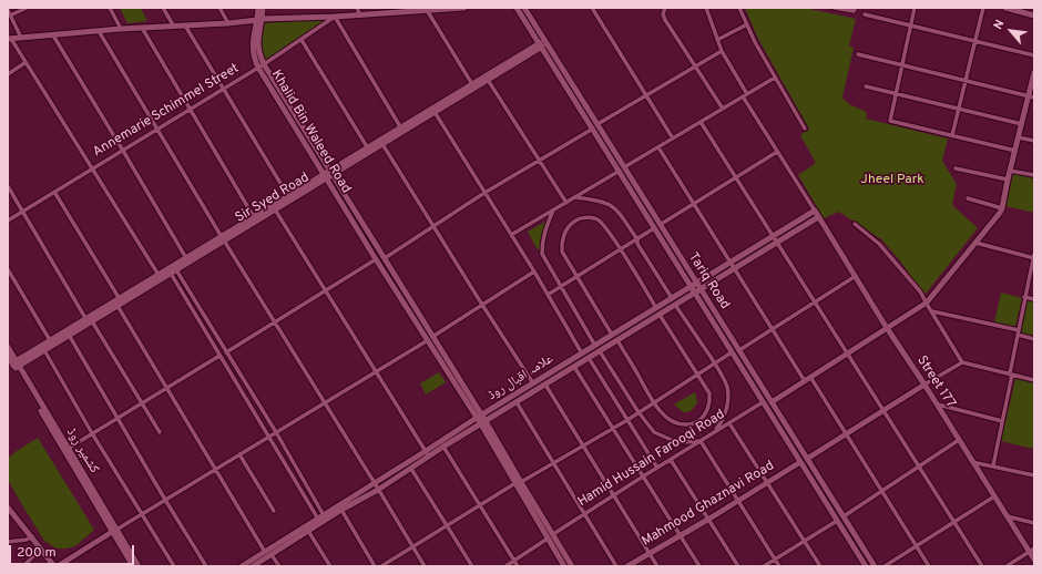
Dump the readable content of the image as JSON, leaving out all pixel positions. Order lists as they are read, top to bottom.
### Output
{
  "streets": {
    "main road": [
      "Khalid Bin Waleed Road",
      "Sir Syed Road",
      "Tariq Road",
      "علامہ اقبال روڈ",
      "Street 177",
      "کشمیر روڈ",
      "Mahmood Ghaznavi Road"
    ],
    "street": ["Annemarie Schimmel Street", "Hamid Hussain Farooqi Road"]
  },
  "crossings": [
    ["Annemarie Schimmel Street", "Khalid Bin Waleed Road"],
    ["Khalid Bin Waleed Road", "Sir Syed Road"],
    ["Sir Syed Road", "Tariq Road"],
    ["Sir Syed Road", "کشمیر روڈ"],
    ["Tariq Road", "علامہ اقبال روڈ"],
    ["Tariq Road", "Hamid Hussain Farooqi Road"],
    ["Tariq Road", "Mahmood Ghaznavi Road"],
    ["علامہ اقبال روڈ", "Street 177"]
  ],
  "parks": ["Jheel Park"],
  "scale_bar": "200 m",
  "north": "top left"
}
